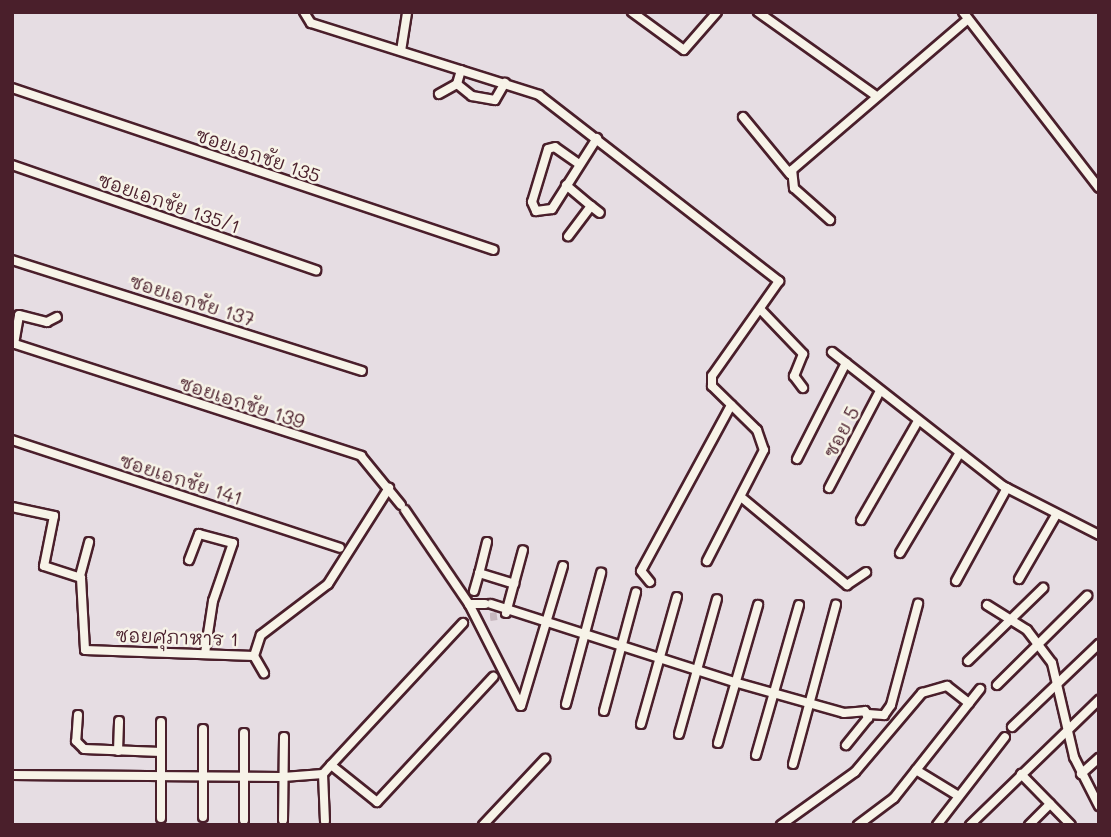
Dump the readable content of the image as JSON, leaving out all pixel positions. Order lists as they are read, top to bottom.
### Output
{
  "streets": {
    "street": [
      "ซอยเอกชัย 135",
      "ซอยเอกชัย 135/1",
      "ซอยเอกชัย 137",
      "ซอยเอกชัย 139",
      "ซอย 5",
      "ซอยเอกชัย 141",
      "ซอยศุภาหาร 1"
    ]
  },
  "crossings": [
    ["ซอยเอกชัย 139", "ซอยศุภาหาร 1"]
  ]
}
